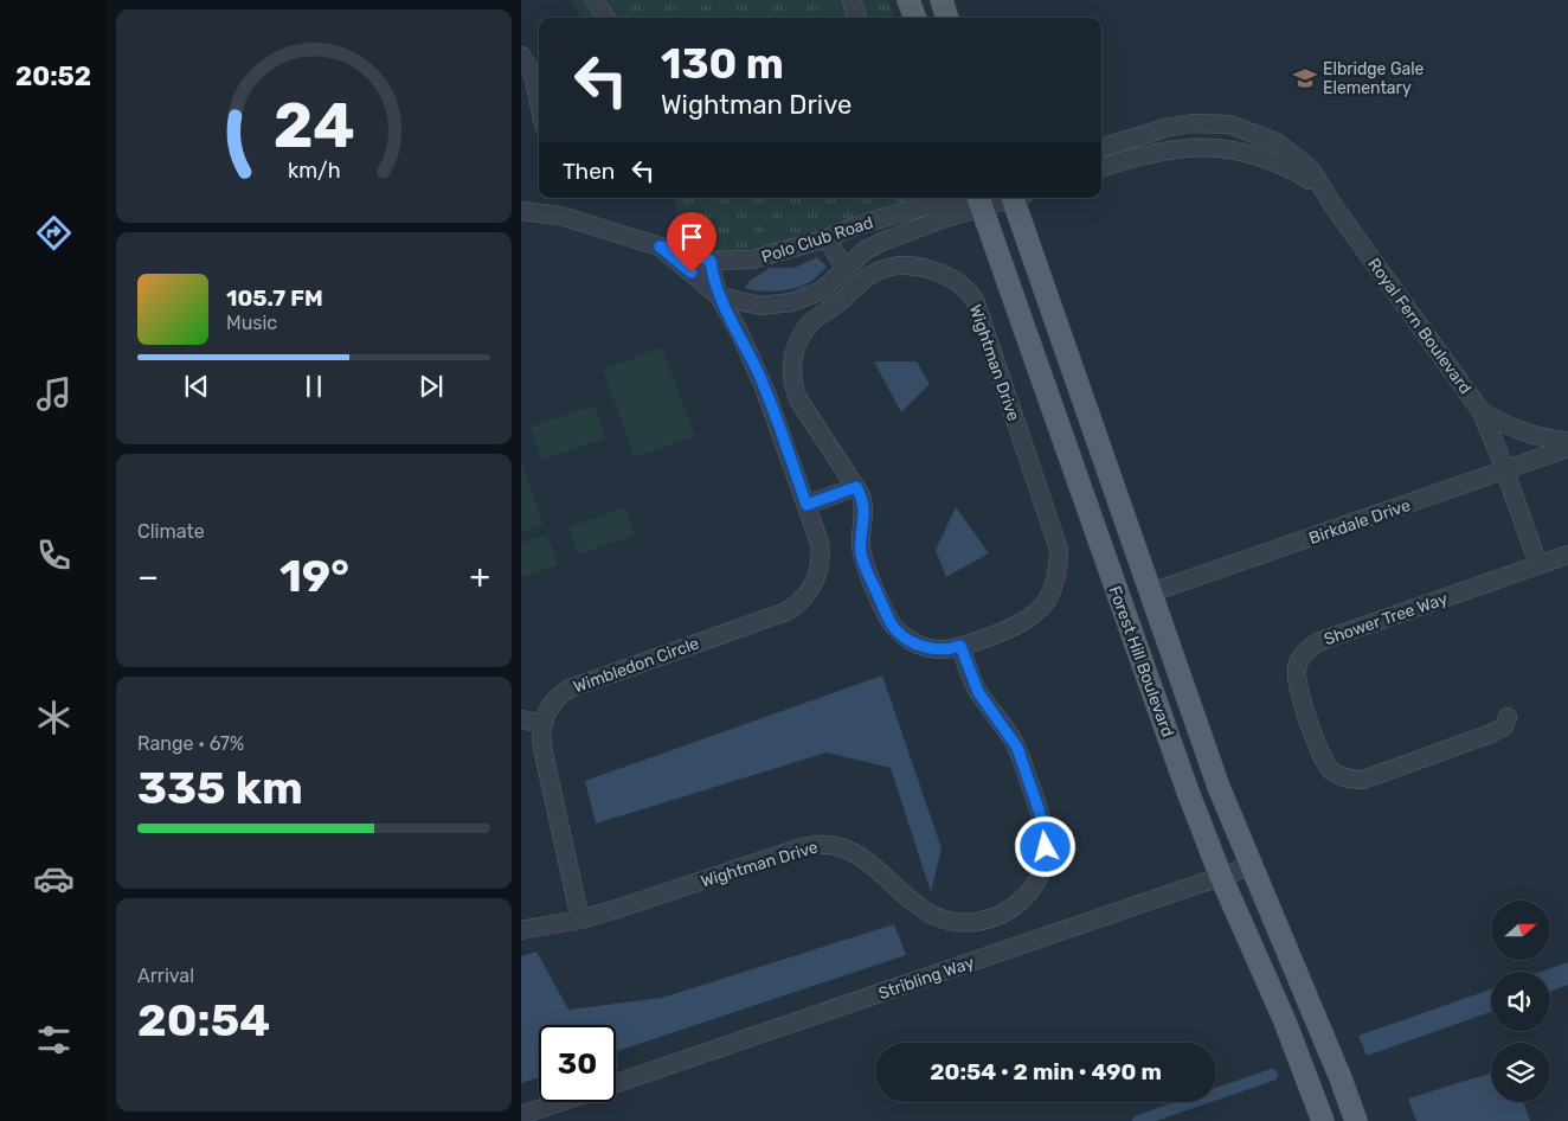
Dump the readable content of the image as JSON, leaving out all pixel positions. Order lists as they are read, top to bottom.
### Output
{
  "streets": {
    "main road": ["Forest Hill Boulevard"],
    "street": [
      "Polo Club Road",
      "Royal Fern Boulevard",
      "Wightman Drive",
      "Birkdale Drive",
      "Shower Tree Way",
      "Wimbledon Circle",
      "Stribling Way"
    ]
  },
  "crossings": [
    ["Polo Club Road", "Forest Hill Boulevard"],
    ["Polo Club Road", "Wimbledon Circle"],
    ["Royal Fern Boulevard", "Birkdale Drive"],
    ["Birkdale Drive", "Forest Hill Boulevard"],
    ["Forest Hill Boulevard", "Stribling Way"]
  ],
  "places": {
    "school or university": ["Elbridge Gale Elementary"]
  },
  "north": "right",
  "page": {
    "tabs": "20:52",
    "turn": ["130 m", "Wightman Drive"],
    "then": "Then",
    "song": ["105.7 FM", "Music"],
    "tile": [
      "Climate",
      ["Range · 67%", "335 km"],
      ["Arrival", "20:54"]
    ],
    "heat": ["−", "19°", "+"],
    "limit": "30",
    "trip": "20:54 · 2 min · 490 m",
    "gauge": ["24", "km/h"]
  }
}
